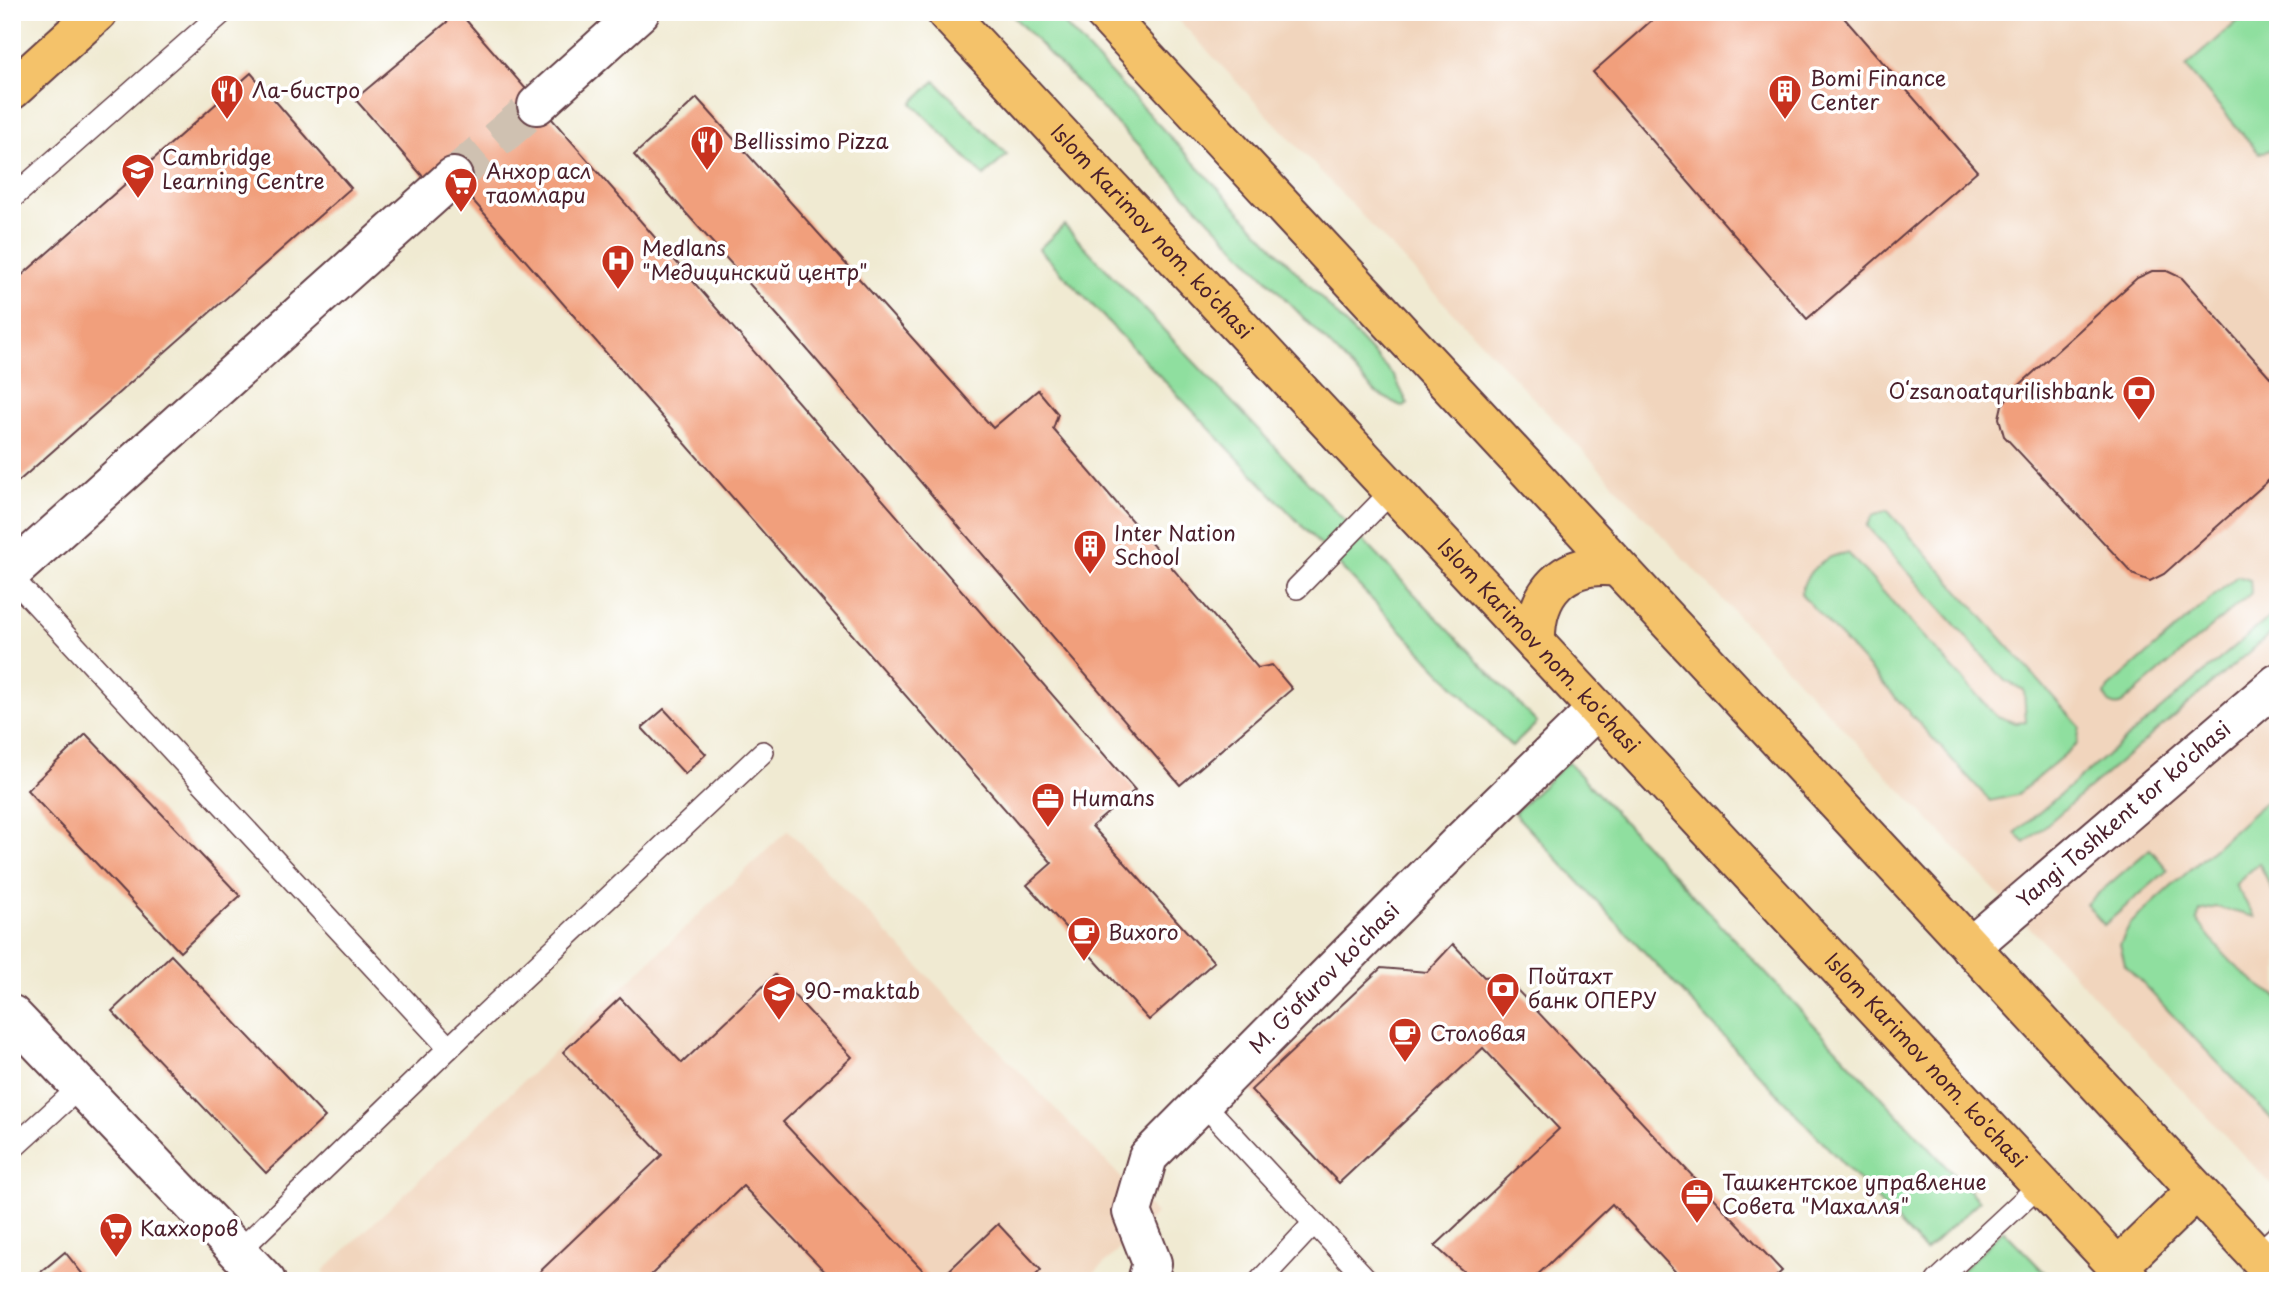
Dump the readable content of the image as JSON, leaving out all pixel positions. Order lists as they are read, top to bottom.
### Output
{
  "streets": {
    "main road": ["Islom Karimov nom. ko'chasi"],
    "street": ["Yangi Toshkent tor ko'chasi", "M. G'ofurov ko'chasi"]
  },
  "crossings": [
    ["Islom Karimov nom. ko'chasi", "M. G'ofurov ko'chasi"]
  ],
  "places": {
    "restaurant": ["Ла-бистро", "Bellissimo Pizza"],
    "building": ["Bomi Finance Center", "Inter Nation School"],
    "school or university": ["Cambridge Learning Centre", "90-maktab"],
    "supermarket": ["Анхор асл таомлари", "Каххоров"],
    "hospital": ["Medlans \"Медицинский центр\""],
    "bank": ["Oʻzsanoatqurilishbank", "Пойтахт банк ОПЕРУ"],
    "office": ["Humans", "Ташкентское управление Совета \"Махалля\""],
    "cafe": ["Buxoro", "Столовая"]
  }
}
